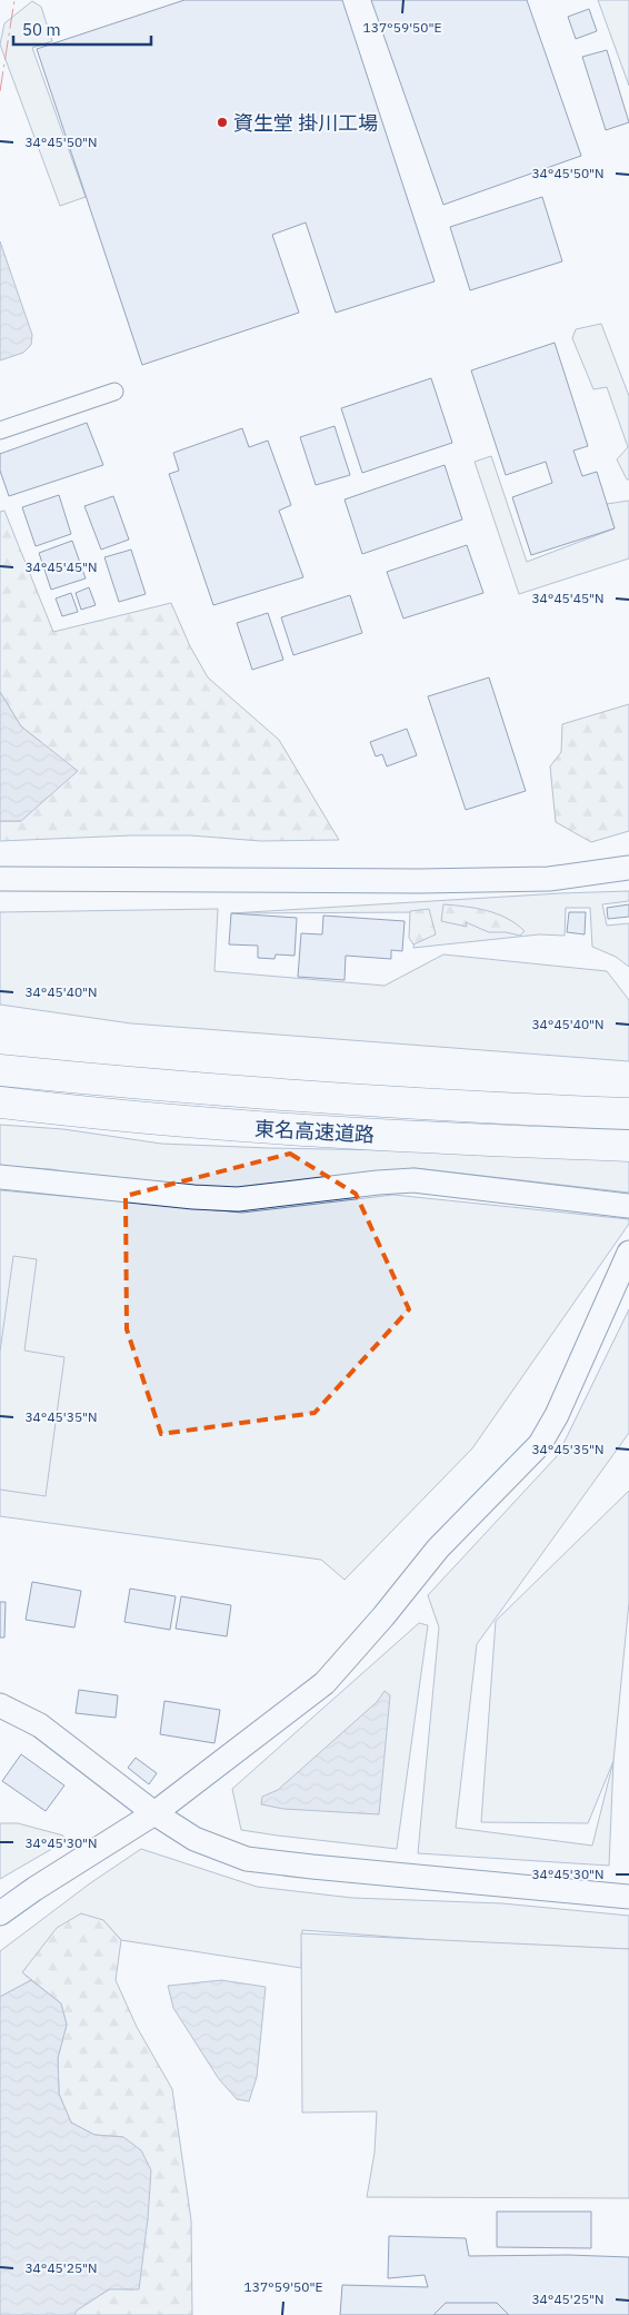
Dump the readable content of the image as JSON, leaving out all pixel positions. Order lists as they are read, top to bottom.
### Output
{
  "streets": {
    "highway": ["東名高速道路"]
  },
  "places": ["資生堂 掛川工場"],
  "scale_bar": "50 m",
  "coordinates": [
    "137°59'50\"E",
    "34°45'50\"N",
    "34°45'45\"N",
    "34°45'40\"N",
    "34°45'35\"N",
    "34°45'30\"N",
    "34°45'25\"N"
  ]
}
